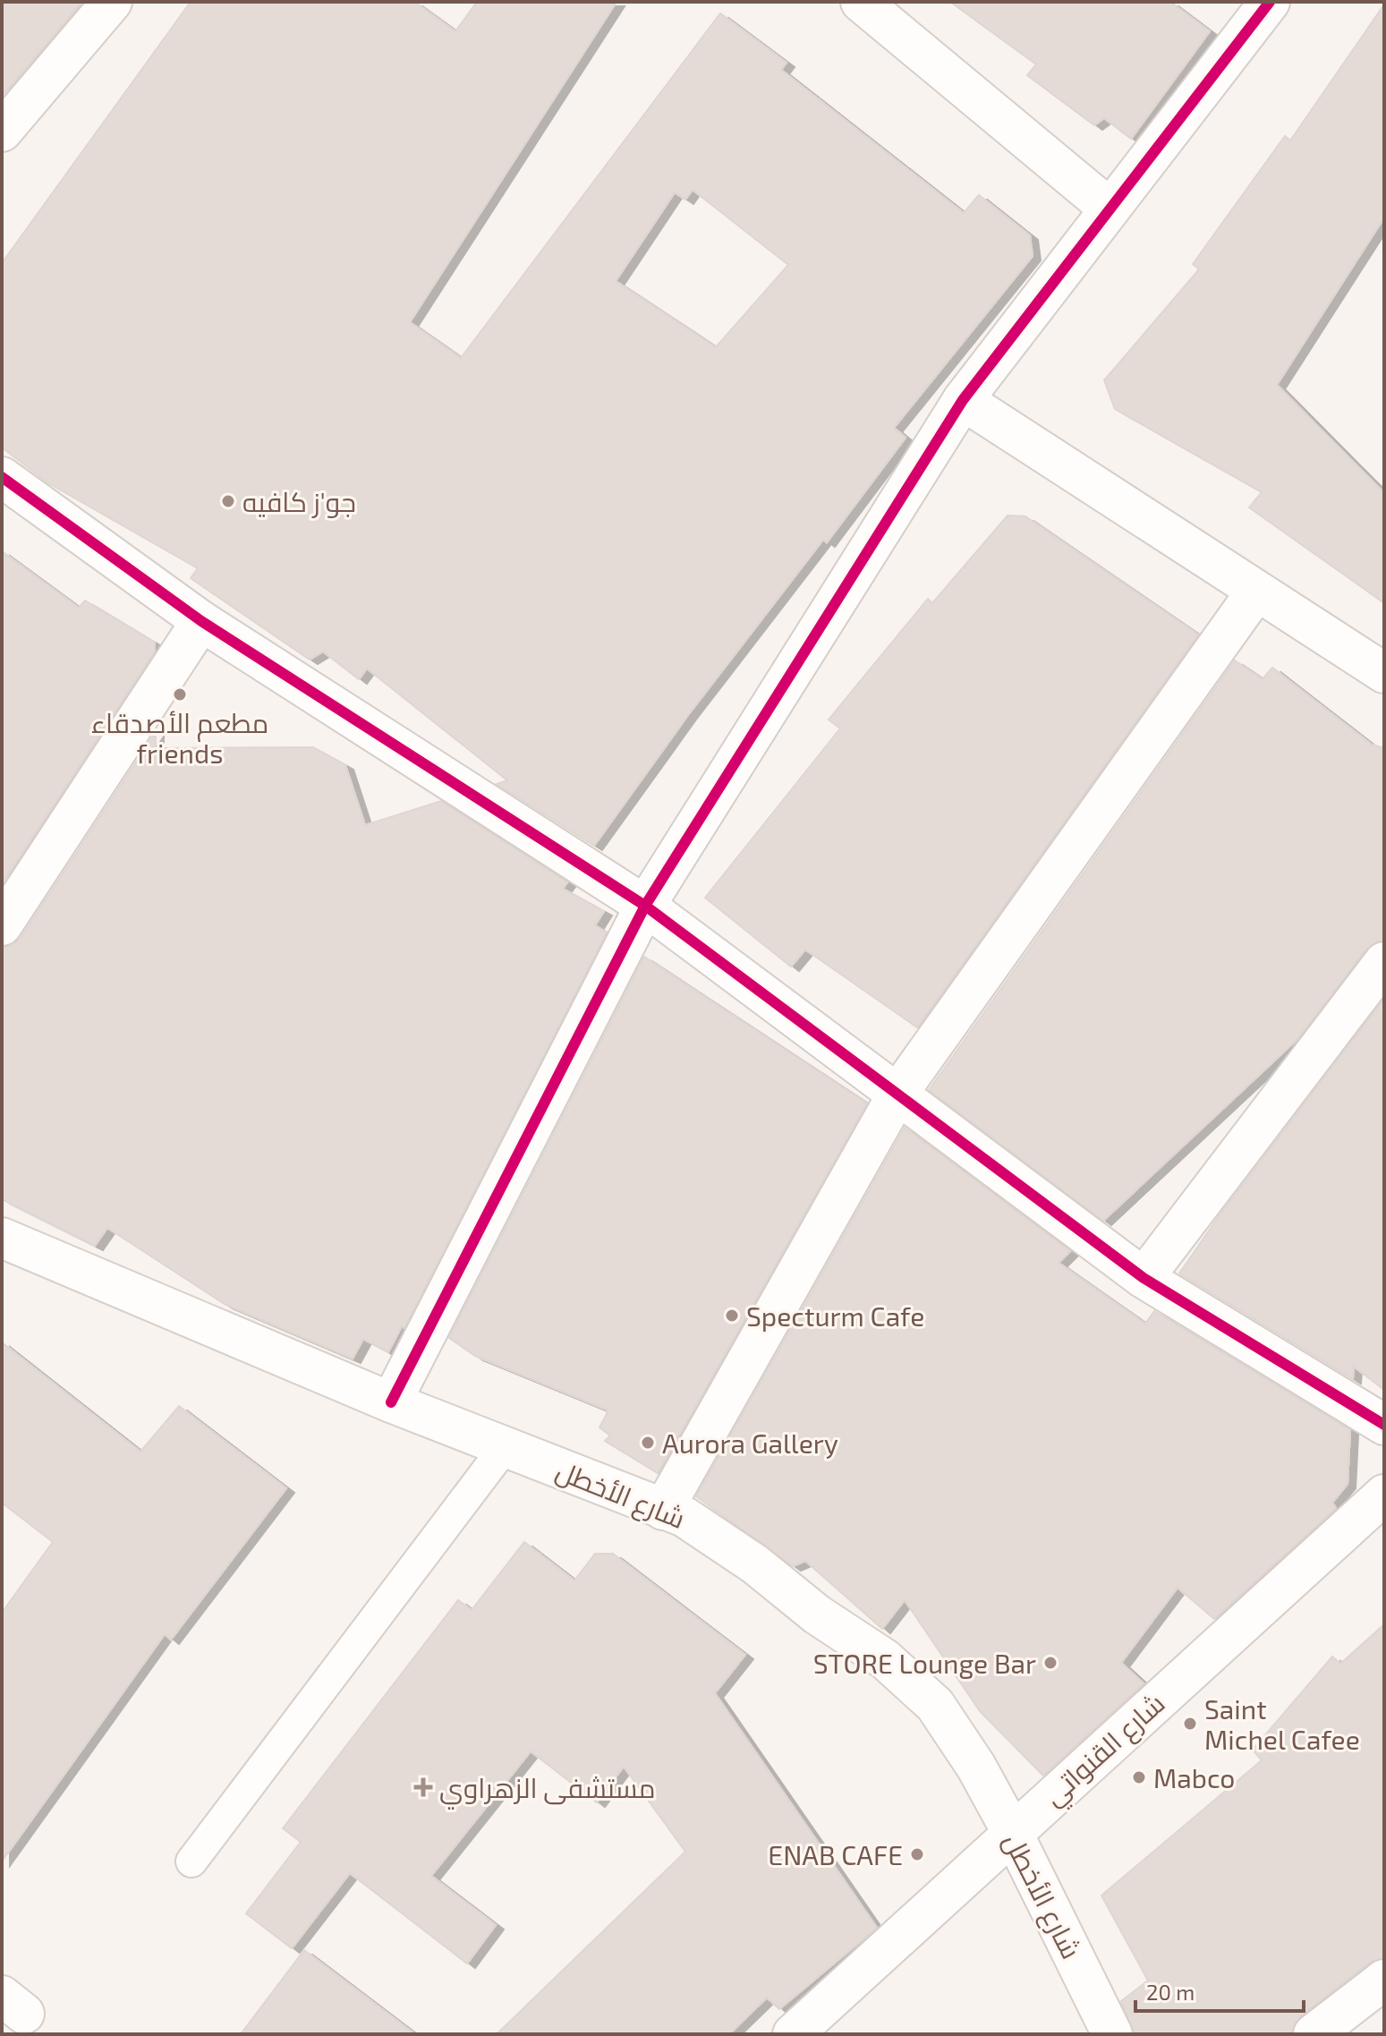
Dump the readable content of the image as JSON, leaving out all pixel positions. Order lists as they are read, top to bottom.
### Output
{
  "streets": {
    "street": ["شارع الأخطل", "شارع القنواتي"]
  },
  "crossings": [
    ["شارع الأخطل", "شارع القنواتي"]
  ],
  "places": {
    "other": [
      "جو'ز كافيه",
      "مطعم الأصدقاء friends",
      "Specturm Cafe",
      "Aurora Gallery",
      "STORE Lounge Bar",
      "Saint Michel Cafee",
      "Mabco",
      "ENAB CAFE"
    ],
    "health": ["مستشفى الزهراوي"]
  },
  "scale_bar": "20 m"
}
